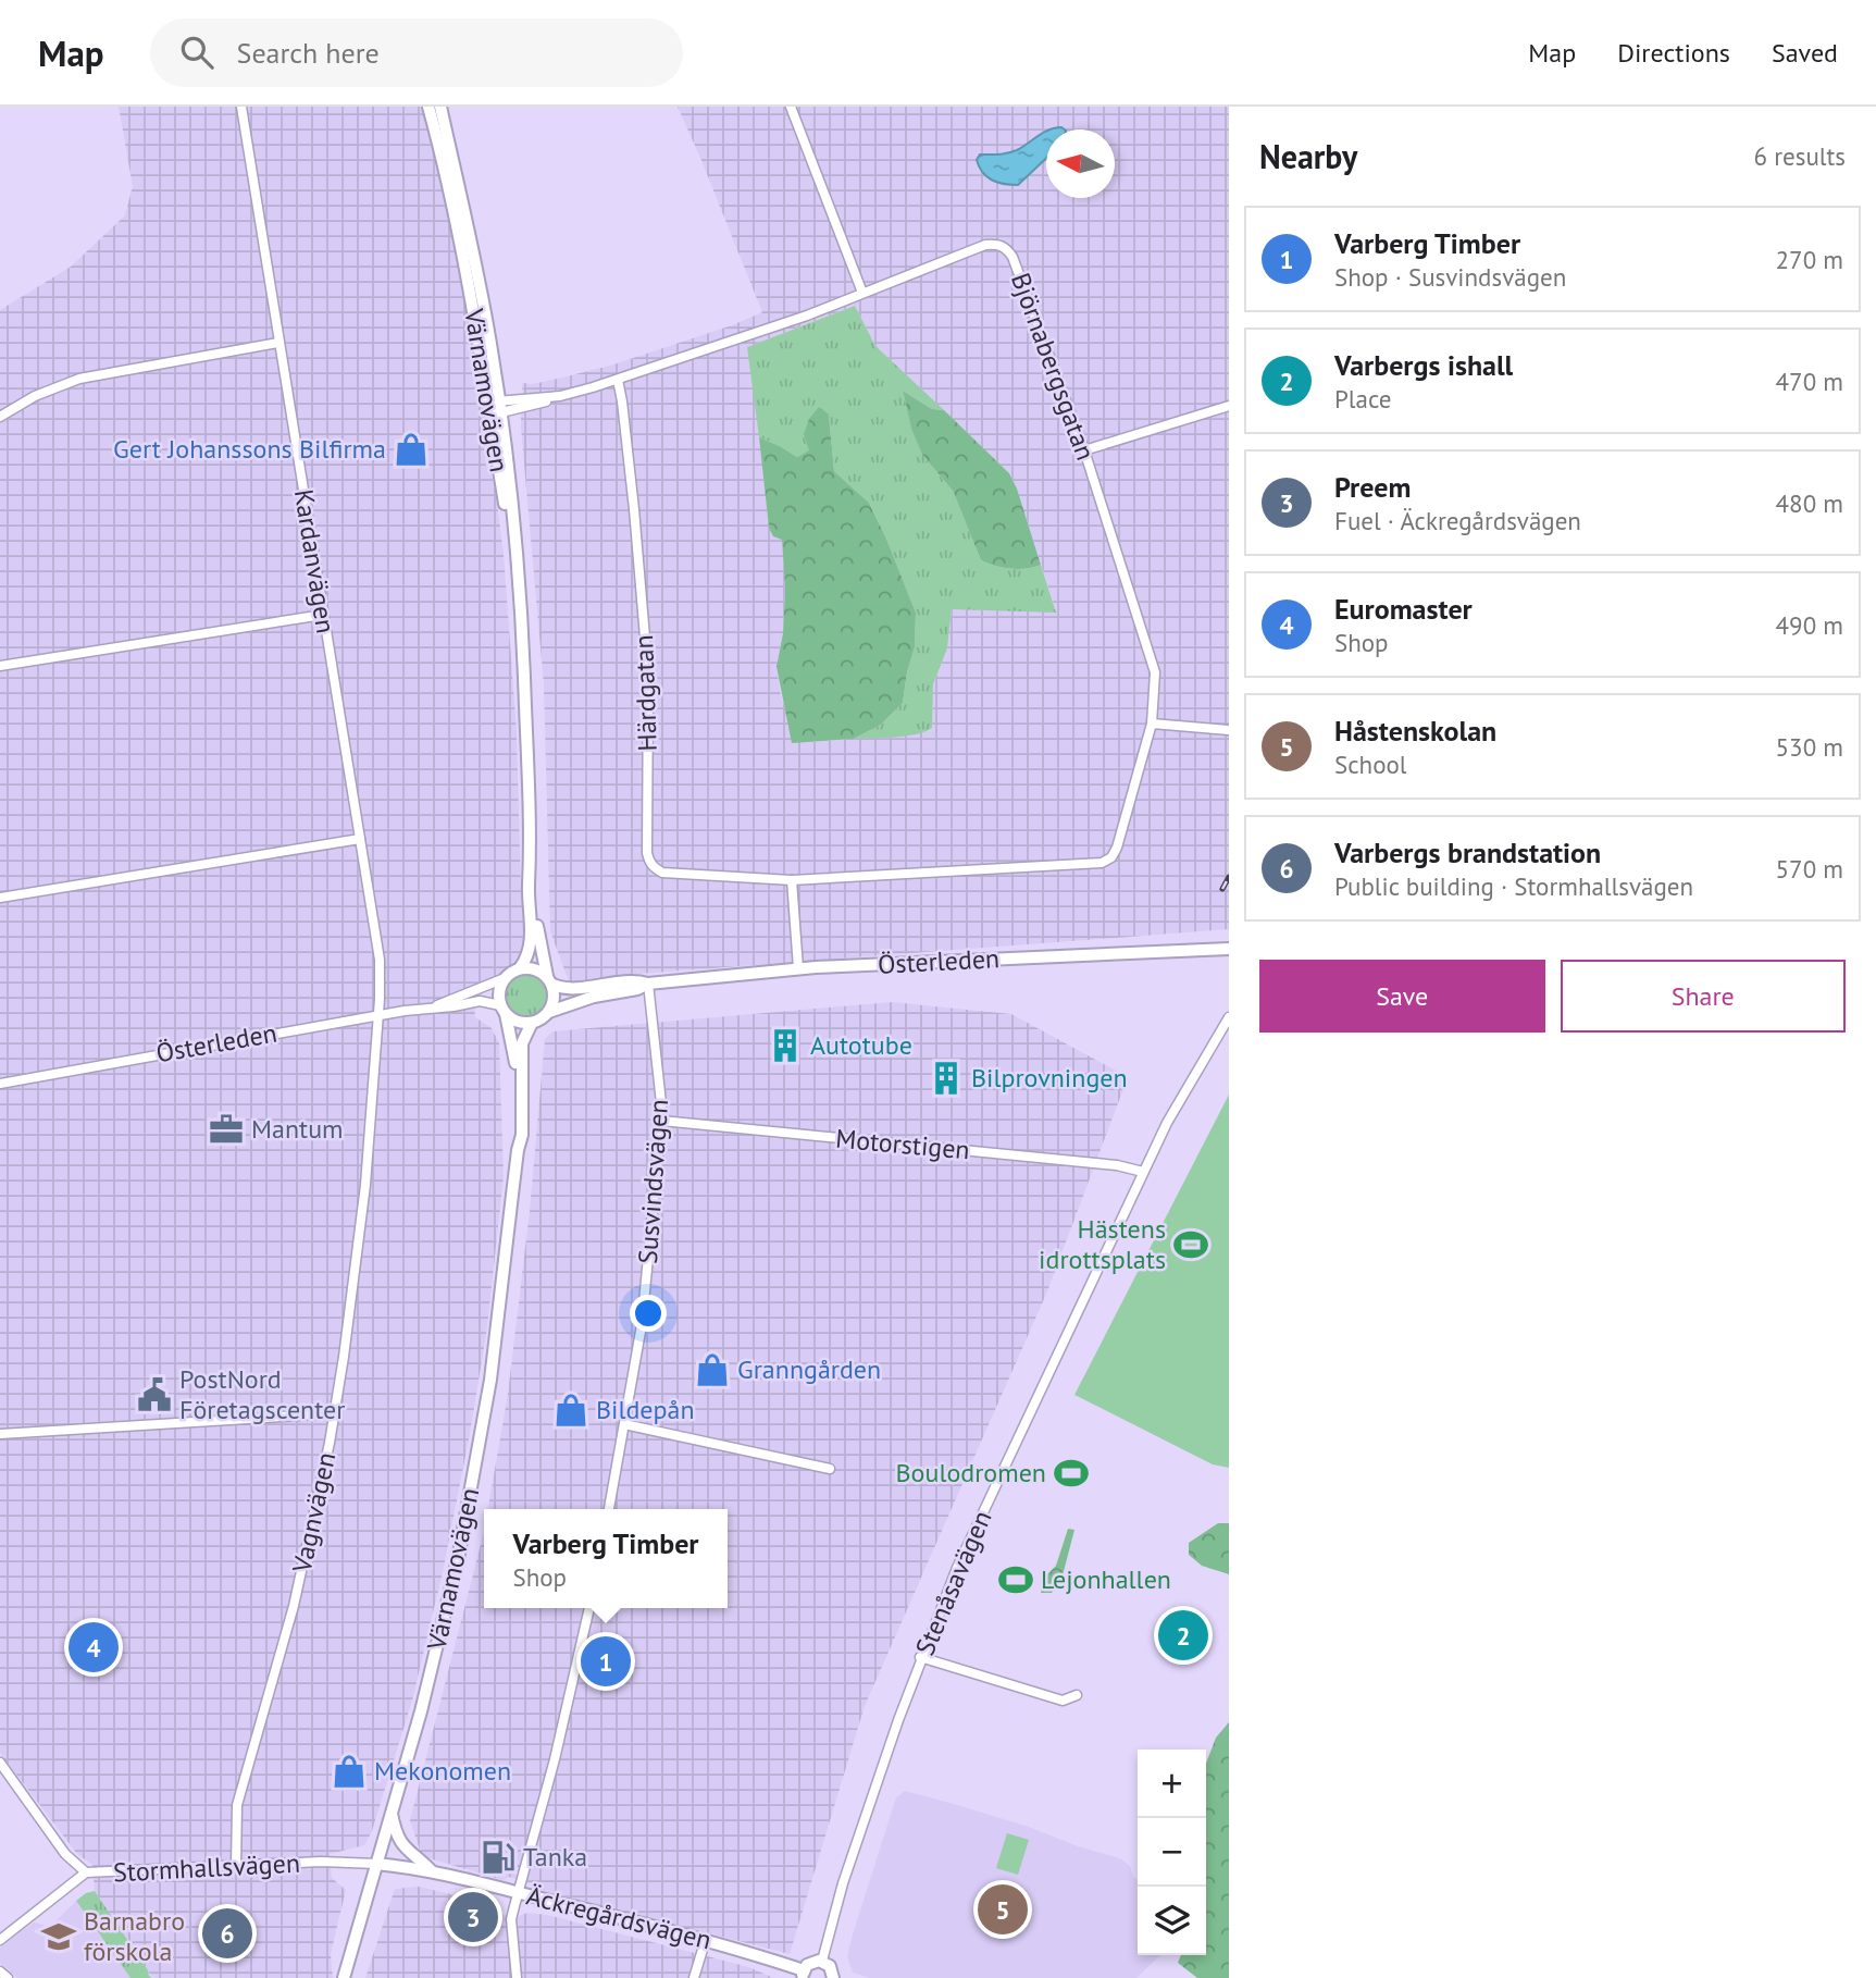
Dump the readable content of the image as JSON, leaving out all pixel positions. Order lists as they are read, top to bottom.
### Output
{
  "streets": {
    "main road": ["Värnamovägen", "Österleden", "Äckregårdsvägen"],
    "street": [
      "Björnabergsgatan",
      "Kardanvägen",
      "Härdgatan",
      "Motorstigen",
      "Susvindsvägen",
      "Vagnvägen",
      "Stenåsavägen",
      "Stormhallsvägen"
    ]
  },
  "crossings": [
    ["Björnabergsgatan", "Värnamovägen"],
    ["Björnabergsgatan", "Härdgatan"],
    ["Värnamovägen", "Österleden"],
    ["Värnamovägen", "Stormhallsvägen"],
    ["Värnamovägen", "Äckregårdsvägen"],
    ["Kardanvägen", "Österleden"],
    ["Kardanvägen", "Vagnvägen"],
    ["Österleden", "Susvindsvägen"],
    ["Österleden", "Vagnvägen"],
    ["Motorstigen", "Susvindsvägen"],
    ["Motorstigen", "Stenåsavägen"],
    ["Vagnvägen", "Stormhallsvägen"],
    ["Stenåsavägen", "Äckregårdsvägen"],
    ["Stormhallsvägen", "Äckregårdsvägen"]
  ],
  "places": {
    "shop": [
      "Gert Johanssons Bilfirma",
      "Granngården",
      "Bildepån",
      "Mekonomen"
    ],
    "building": ["Autotube", "Bilprovningen"],
    "office": ["Mantum"],
    "sports": ["Hästens idrottsplats", "Boulodromen", "Lejonhallen"],
    "public building": ["PostNord Företagscenter"],
    "fuel station": ["Tanka"],
    "school or university": ["Barnabro förskola"]
  },
  "north": "left",
  "page": {
    "header": "Map",
    "search": "Search here",
    "nav": ["Map", "Directions", "Saved"],
    "heading": ["Nearby", "6 results"],
    "list": [
      {
        "mark": "1",
        "name": "Varberg Timber",
        "note": "Shop · Susvindsvägen",
        "value": "270 m"
      },
      {
        "mark": "2",
        "name": "Varbergs ishall",
        "note": "Place",
        "value": "470 m"
      },
      {
        "mark": "3",
        "name": "Preem",
        "note": "Fuel · Äckregårdsvägen",
        "value": "480 m"
      },
      {
        "mark": "4",
        "name": "Euromaster",
        "note": "Shop",
        "value": "490 m"
      },
      {
        "mark": "5",
        "name": "Håstenskolan",
        "note": "School",
        "value": "530 m"
      },
      {
        "mark": "6",
        "name": "Varbergs brandstation",
        "note": "Public building · Stormhallsvägen",
        "value": "570 m"
      }
    ],
    "buttons": ["Save", "Share"],
    "popup": ["Varberg Timber", "Shop"],
    "pins": [
      "2",
      "4",
      "1",
      "5",
      "3",
      "6"
    ],
    "map_buttons": ["+", "−"]
  }
}
